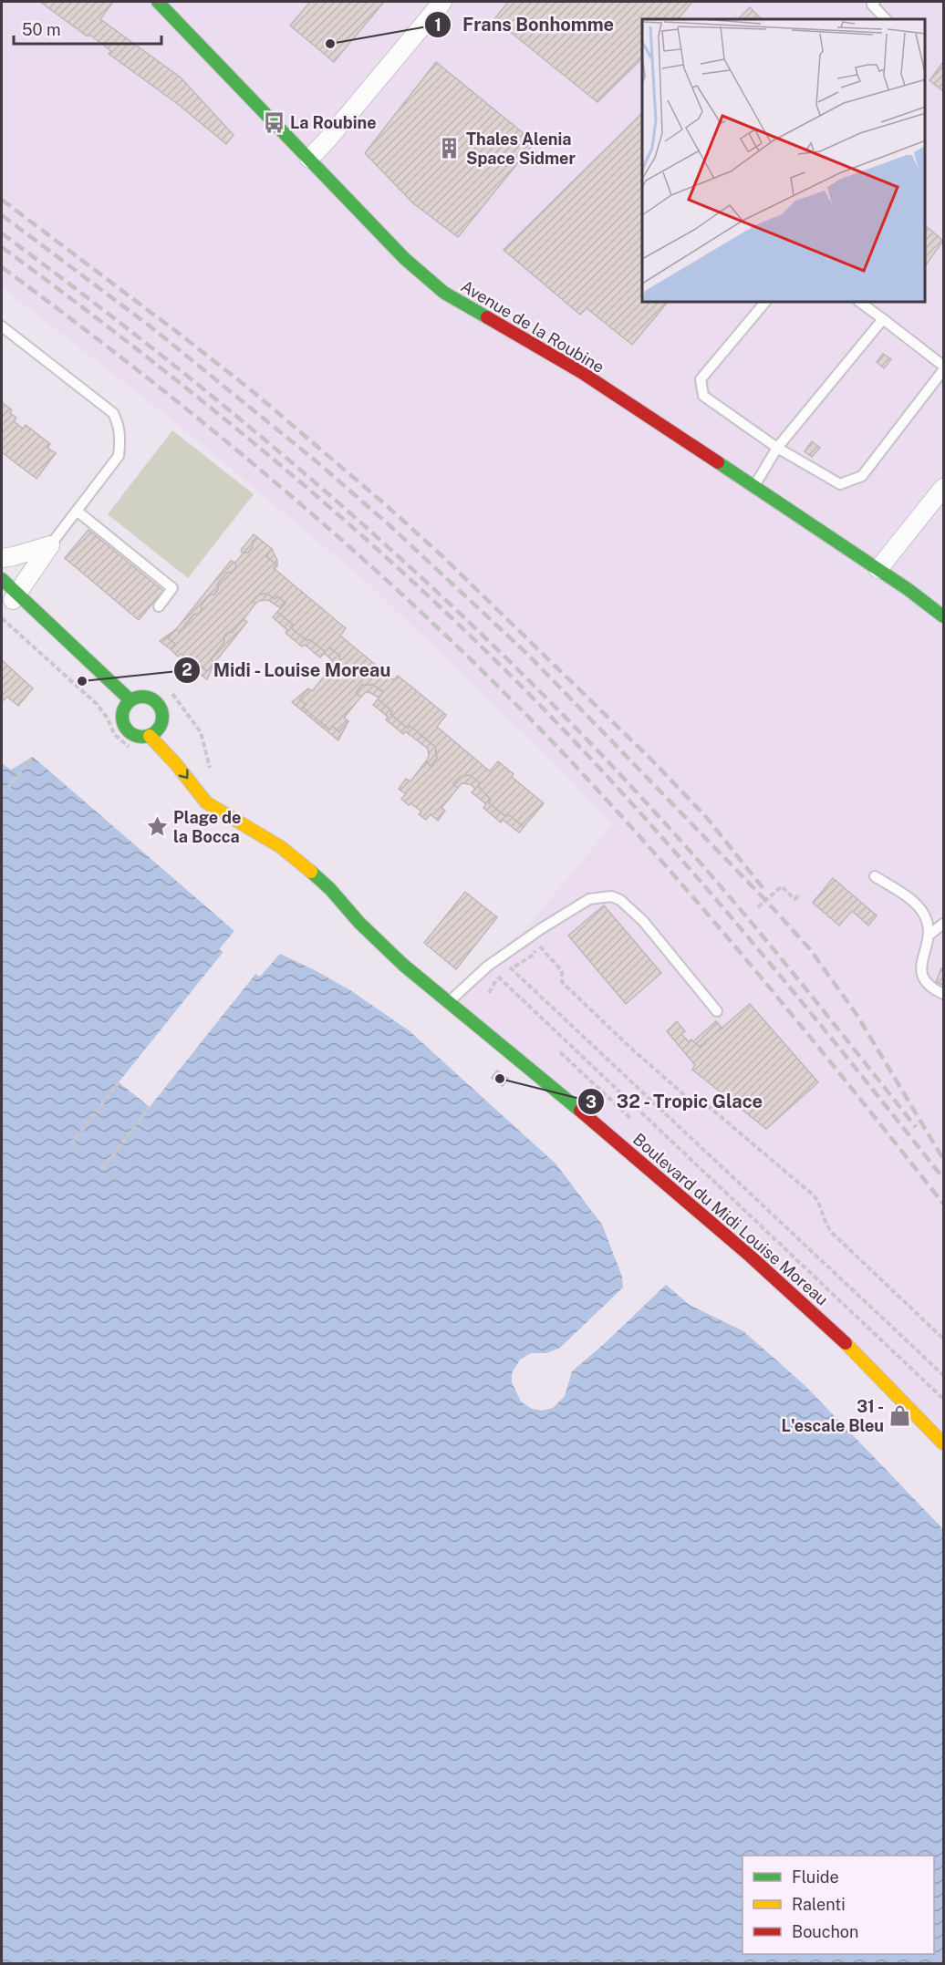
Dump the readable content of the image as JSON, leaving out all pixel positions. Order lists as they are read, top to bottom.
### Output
{
  "streets": {
    "main road": ["Avenue de la Roubine", "Boulevard du Midi Louise Moreau"]
  },
  "places": {
    "other": ["Frans Bonhomme", "Midi - Louise Moreau", "32 - Tropic Glace"],
    "bus stop": ["La Roubine"],
    "building": ["Thales Alenia Space Sidmer"],
    "place": ["Plage de la Bocca"],
    "shop": ["31 - L'escale Bleu"]
  },
  "legend": ["Fluide", "Ralenti", "Bouchon"],
  "scale_bar": "50 m"
}
